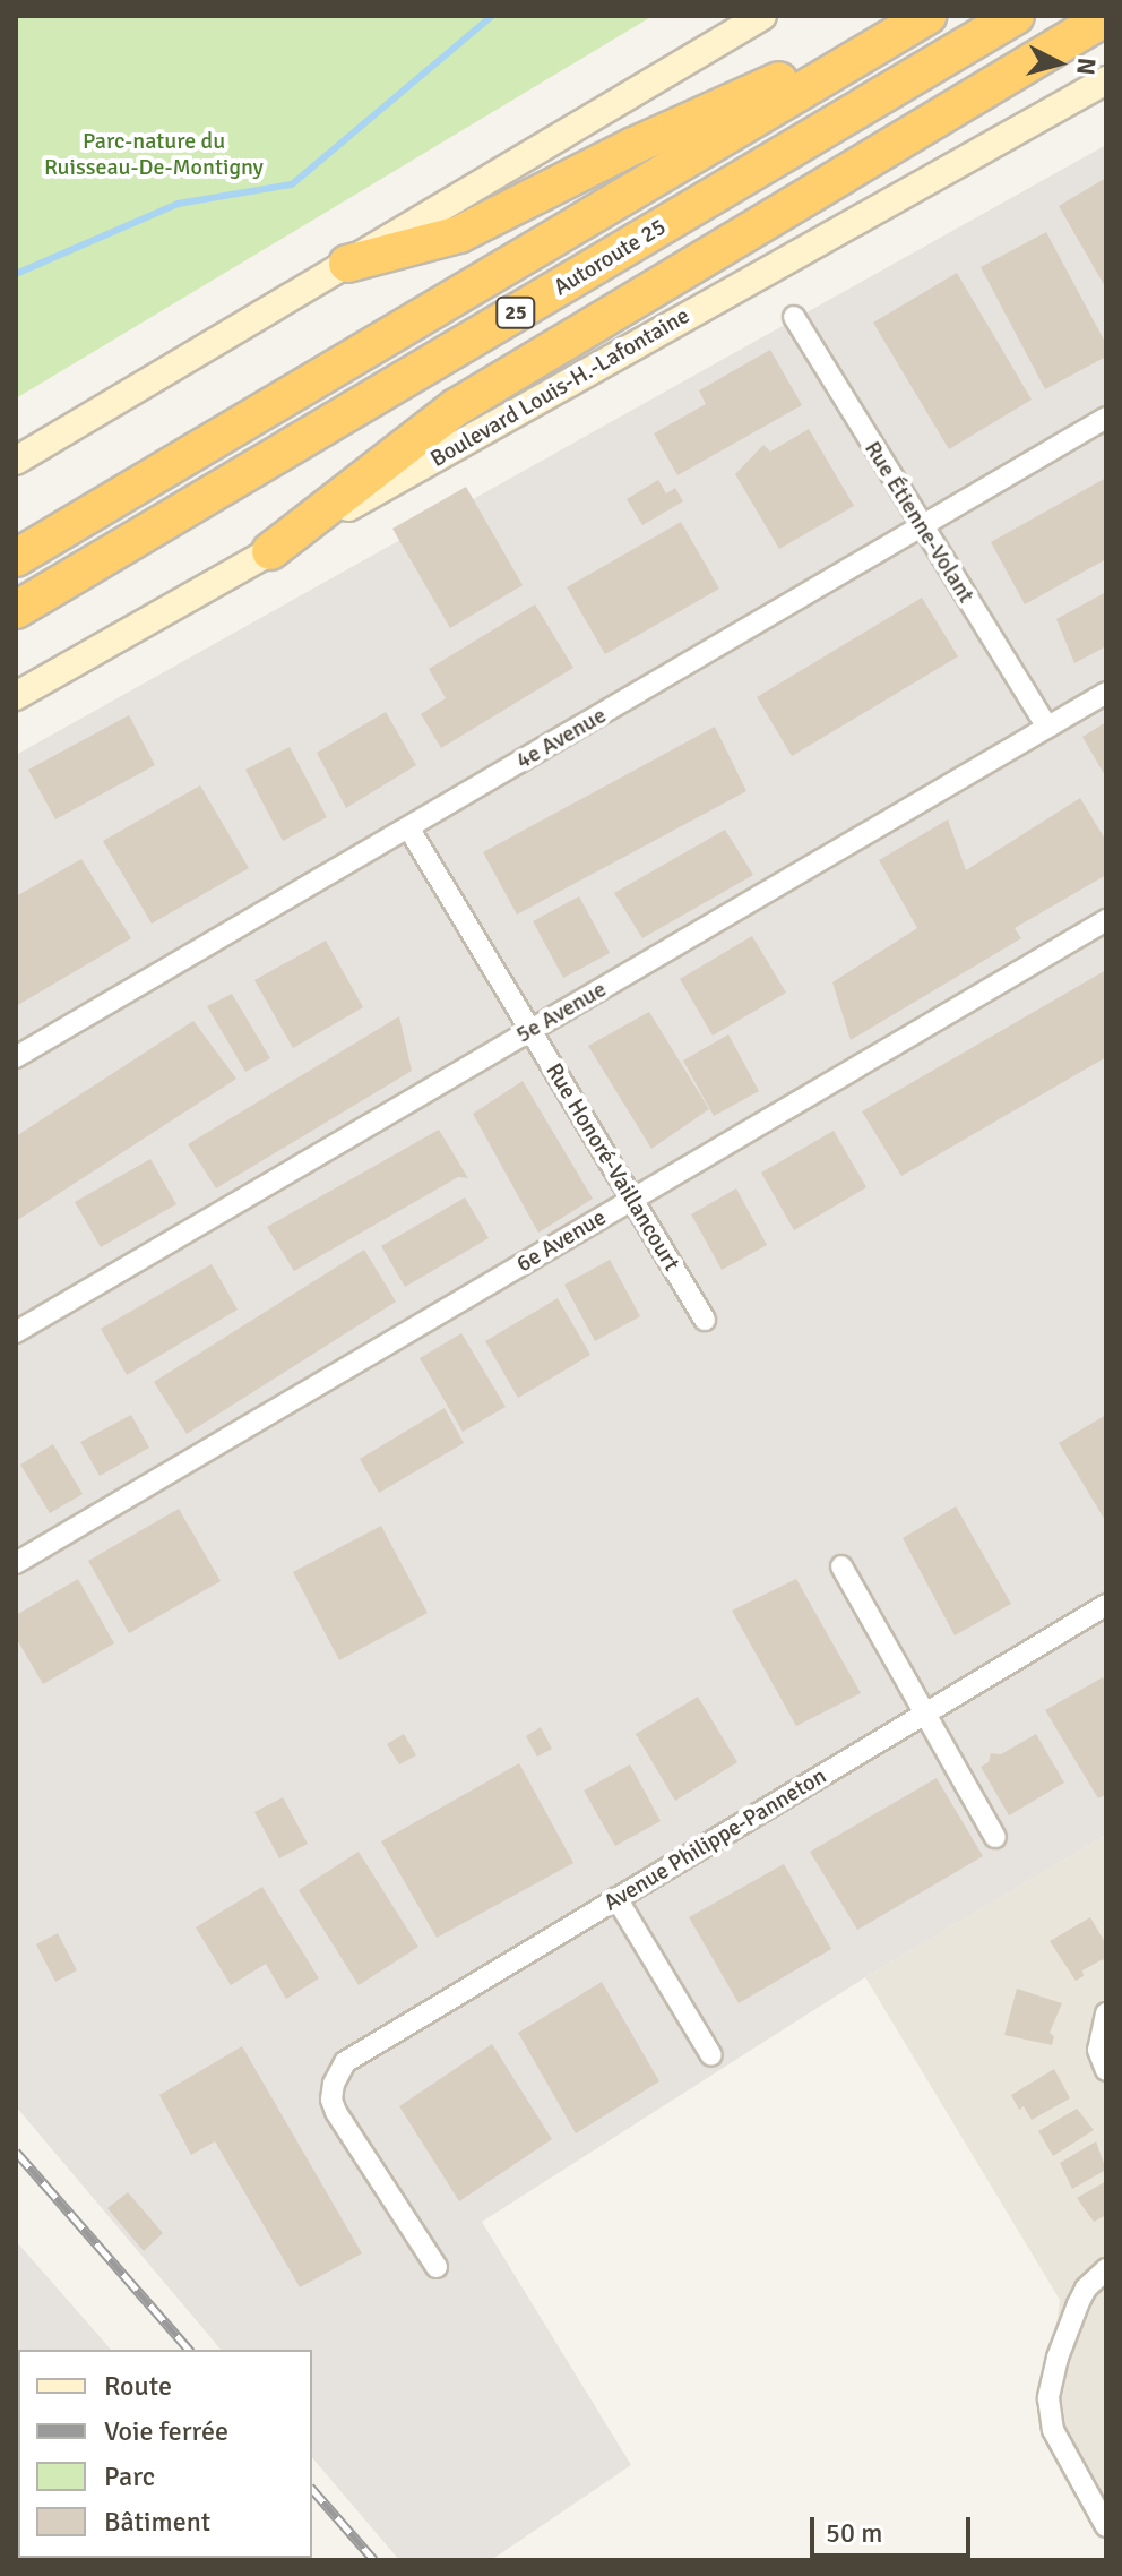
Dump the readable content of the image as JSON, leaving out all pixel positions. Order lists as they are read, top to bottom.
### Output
{
  "streets": {
    "highway": ["Autoroute 25", "25"],
    "main road": ["Boulevard Louis-H.-Lafontaine"],
    "street": [
      "Rue Étienne-Volant",
      "4e Avenue",
      "5e Avenue",
      "Rue Honoré-Vaillancourt",
      "6e Avenue",
      "Avenue Philippe-Panneton"
    ]
  },
  "crossings": [
    ["Rue Étienne-Volant", "4e Avenue"],
    ["Rue Étienne-Volant", "5e Avenue"],
    ["4e Avenue", "Rue Honoré-Vaillancourt"],
    ["5e Avenue", "Rue Honoré-Vaillancourt"],
    ["Rue Honoré-Vaillancourt", "6e Avenue"]
  ],
  "parks": ["Parc-nature du Ruisseau-De-Montigny"],
  "legend": [
    "Route",
    "Voie ferrée",
    "Parc",
    "Bâtiment"
  ],
  "scale_bar": "50 m",
  "north": "right"
}
